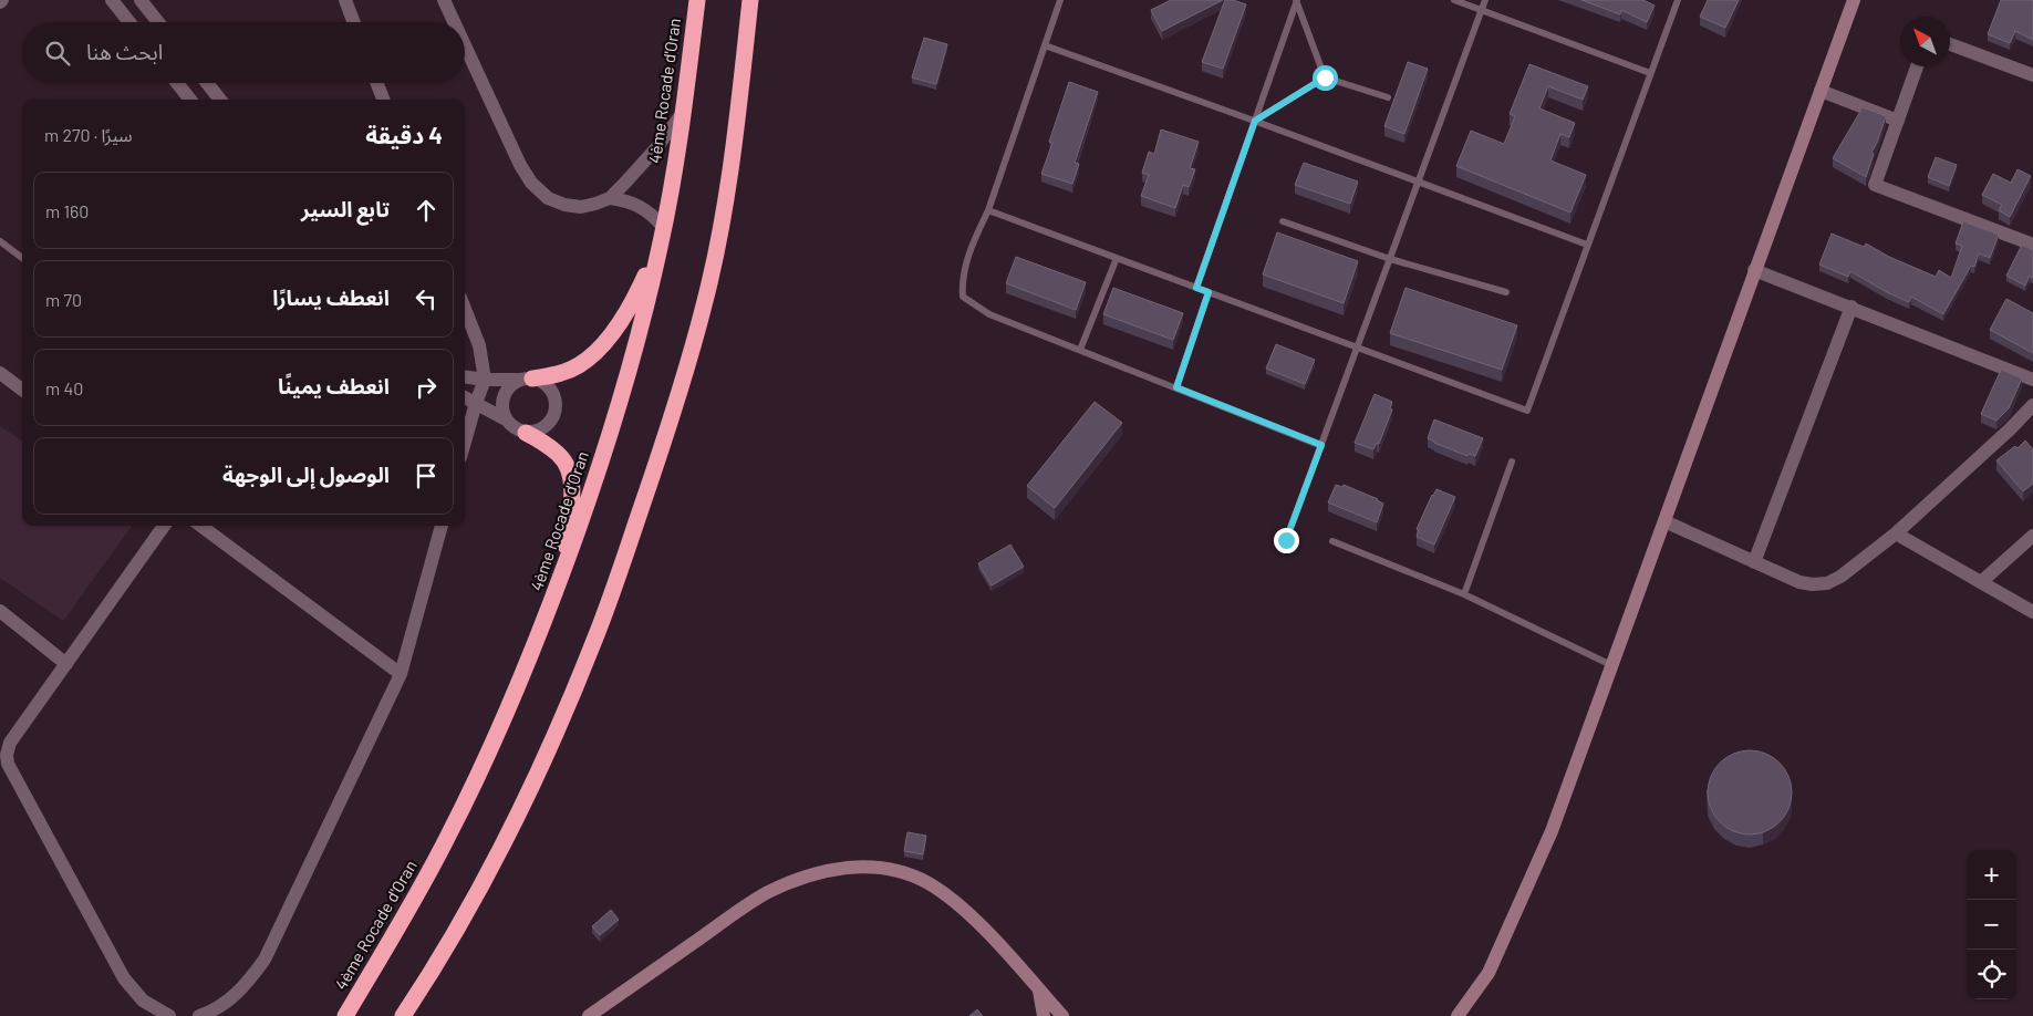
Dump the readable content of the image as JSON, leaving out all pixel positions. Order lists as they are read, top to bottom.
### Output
{
  "streets": {
    "highway": ["4ème Rocade d'Oran"]
  },
  "north": "top left",
  "page": {
    "search": "ابحث هنا",
    "heading": ["4 دقيقة", "سيرًا · 270 m"],
    "list": [
      ["تابع السير", "160 m"],
      ["انعطف يسارًا", "70 m"],
      ["انعطف يمينًا", "40 m"],
      "الوصول إلى الوجهة"
    ],
    "map_buttons": ["+", "−"]
  }
}
